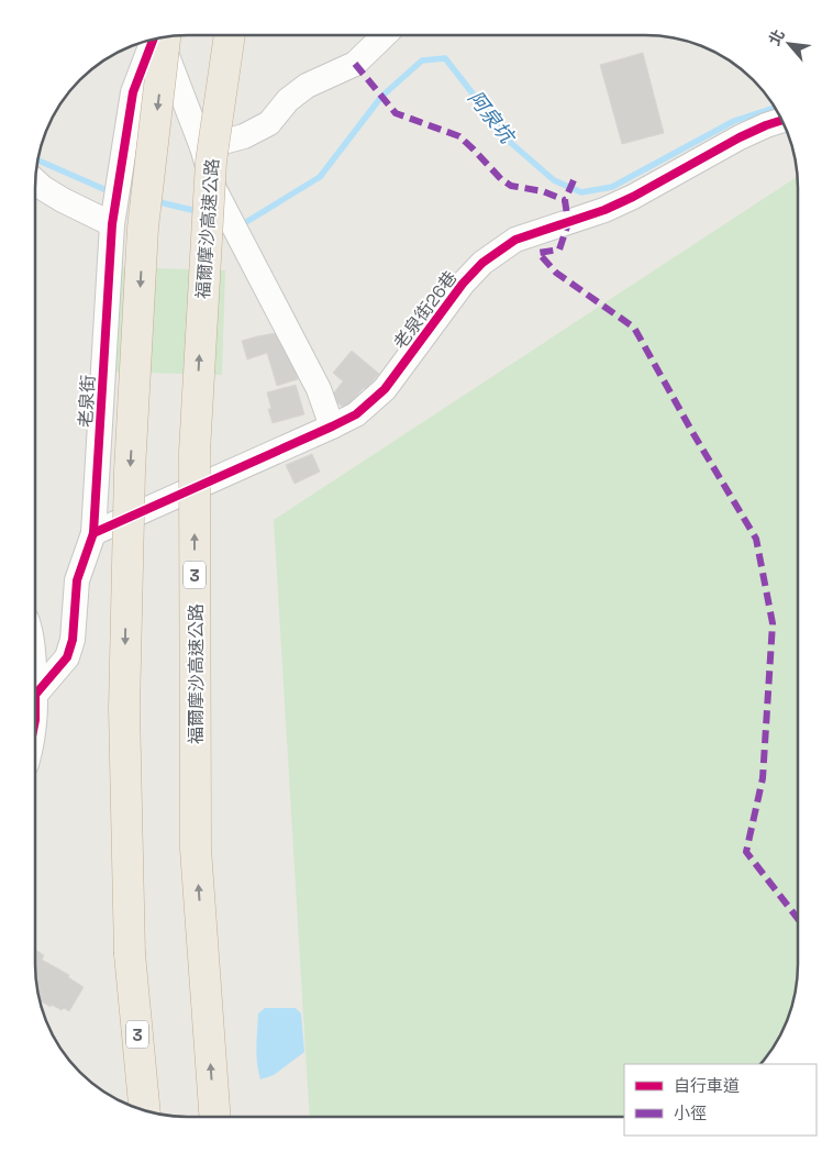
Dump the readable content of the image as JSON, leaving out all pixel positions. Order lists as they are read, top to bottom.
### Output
{
  "streets": {
    "highway": ["福爾摩沙高速公路", "3"],
    "street": ["老泉街26巷", "老泉街"]
  },
  "crossings": [
    ["老泉街26巷", "老泉街"]
  ],
  "water": ["阿泉坑"],
  "legend": ["自行車道", "小徑"],
  "north": "top left"
}
